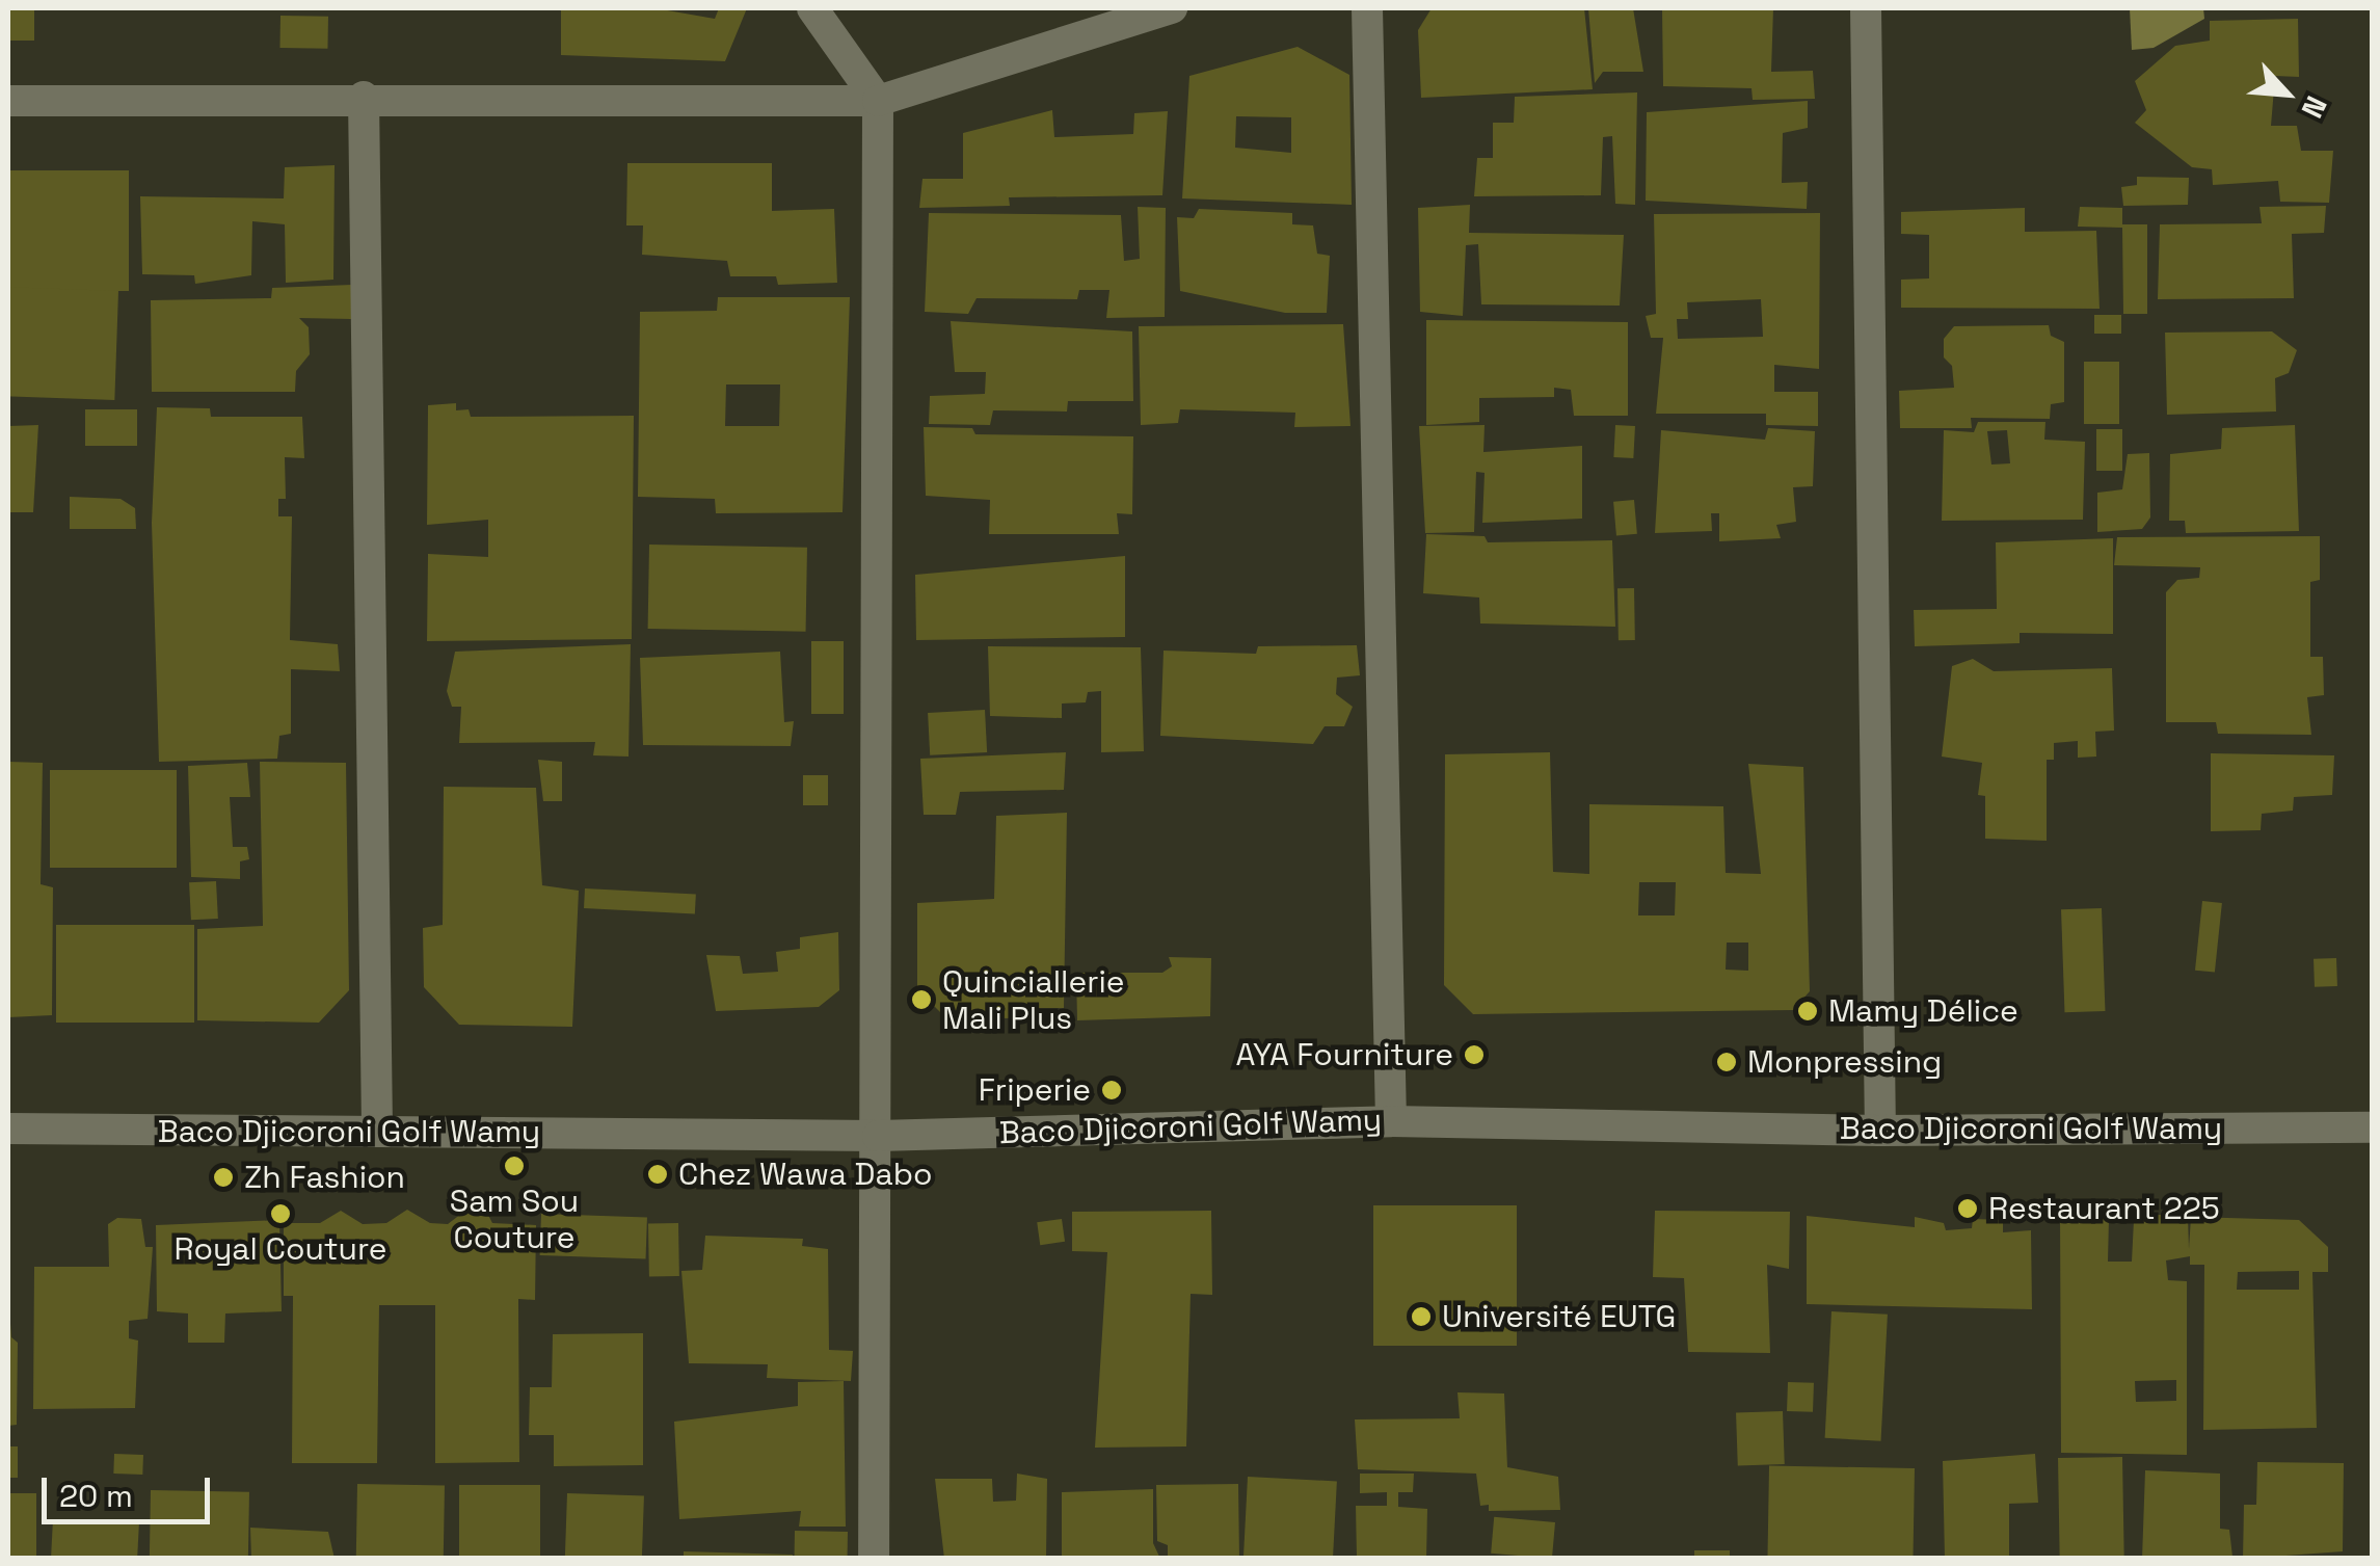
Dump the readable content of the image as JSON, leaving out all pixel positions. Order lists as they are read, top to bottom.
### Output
{
  "streets": {
    "street": ["Baco Djicoroni Golf Wamy"]
  },
  "places": [
    "Quinciallerie Mali Plus",
    "Mamy Délice",
    "AYA Fourniture",
    "Monpressing",
    "Friperie",
    "Sam Sou Couture",
    "Chez Wawa Dabo",
    "Zh Fashion",
    "Restaurant 225",
    "Royal Couture",
    "Université EUTG"
  ],
  "scale_bar": "20 m",
  "north": "bottom right"
}
